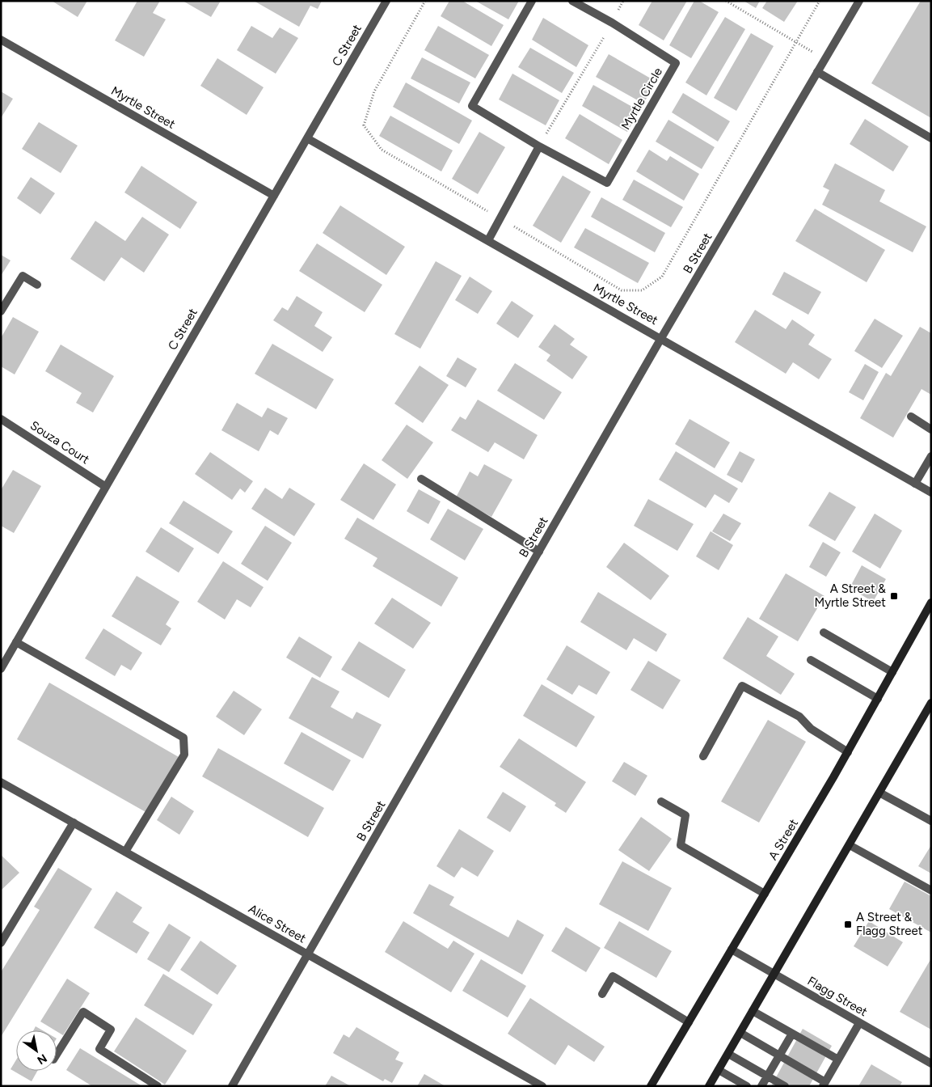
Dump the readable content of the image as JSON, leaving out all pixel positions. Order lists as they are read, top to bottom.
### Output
{
  "streets": {
    "main road": ["A Street"],
    "street": [
      "C Street",
      "Myrtle Circle",
      "Myrtle Street",
      "B Street",
      "Souza Court",
      "Alice Street",
      "Flagg Street"
    ]
  },
  "crossings": [
    ["C Street", "Myrtle Street"],
    ["C Street", "Souza Court"],
    ["Myrtle Street", "B Street"],
    ["B Street", "Alice Street"],
    ["A Street", "Flagg Street"]
  ],
  "places": {
    "transit": ["A Street & Myrtle Street", "A Street & Flagg Street"]
  },
  "north": "bottom right"
}
